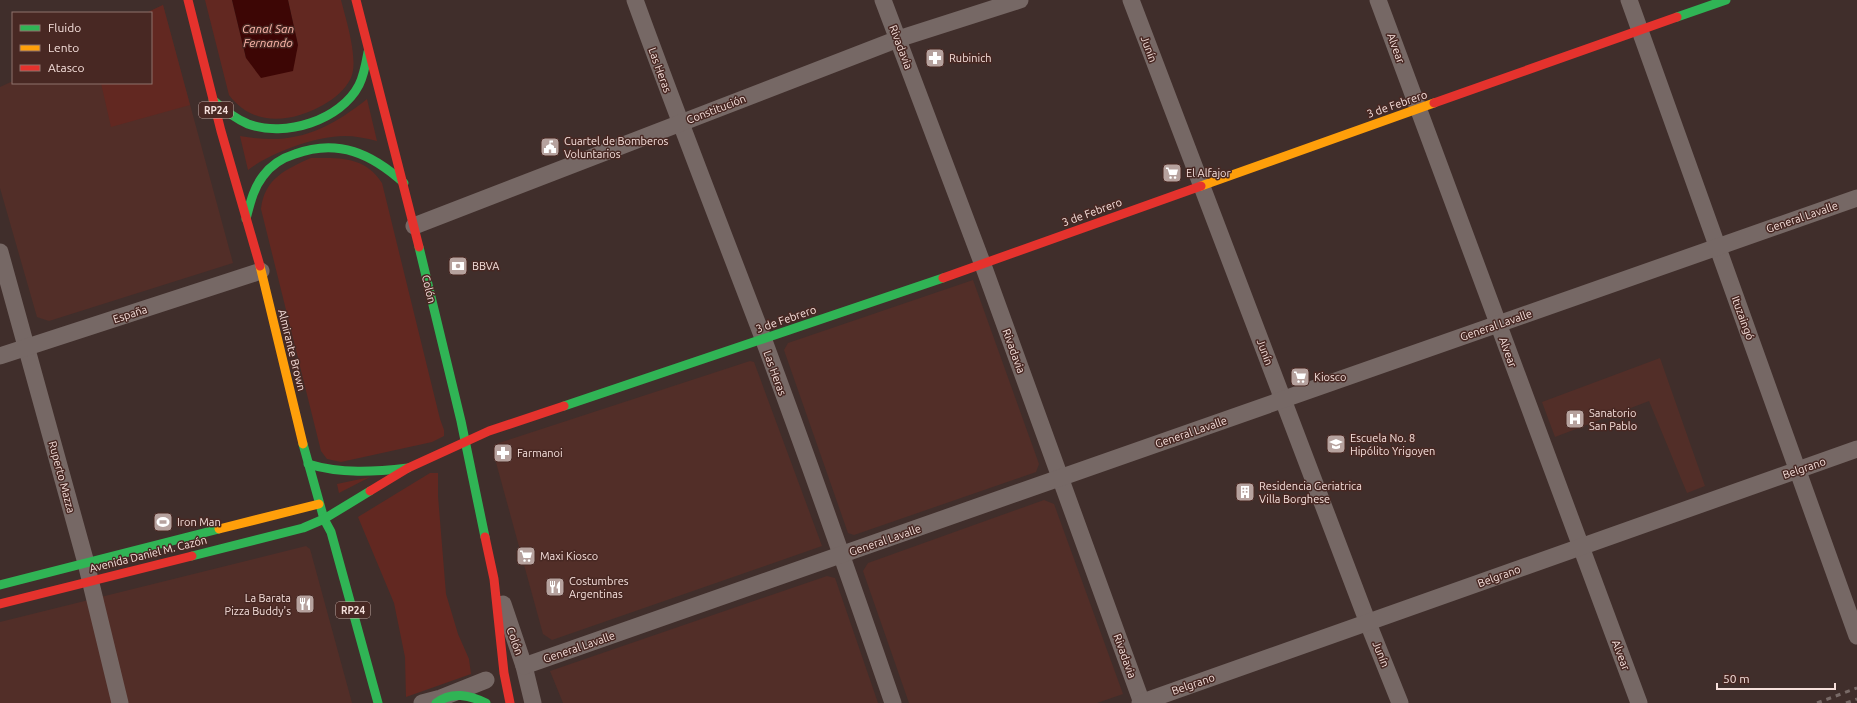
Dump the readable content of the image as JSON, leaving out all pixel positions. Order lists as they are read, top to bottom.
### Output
{
  "streets": {
    "main road": [
      "3 de Febrero",
      "RP24",
      "Colón",
      "Almirante Brown",
      "Avenida Daniel M. Cazón"
    ],
    "street": [
      "Rivadavia",
      "Alvear",
      "Junín",
      "Las Heras",
      "Constitución",
      "General Lavalle",
      "España",
      "Ituzaingó",
      "Belgrano",
      "Ruperto Mazza"
    ]
  },
  "crossings": [
    ["Rivadavia", "3 de Febrero"],
    ["Rivadavia", "Constitución"],
    ["Rivadavia", "General Lavalle"],
    ["Rivadavia", "Belgrano"],
    ["Alvear", "3 de Febrero"],
    ["Alvear", "General Lavalle"],
    ["Alvear", "Belgrano"],
    ["Junín", "3 de Febrero"],
    ["Junín", "General Lavalle"],
    ["Junín", "Belgrano"],
    ["Las Heras", "3 de Febrero"],
    ["Las Heras", "Constitución"],
    ["Las Heras", "General Lavalle"],
    ["3 de Febrero", "Colón"],
    ["3 de Febrero", "Ituzaingó"],
    ["3 de Febrero", "Avenida Daniel M. Cazón"],
    ["Constitución", "Colón"],
    ["RP24", "Colón"],
    ["RP24", "Almirante Brown"],
    ["General Lavalle", "Colón"],
    ["General Lavalle", "Ituzaingó"],
    ["España", "Almirante Brown"],
    ["España", "Ruperto Mazza"],
    ["Ituzaingó", "Belgrano"],
    ["Almirante Brown", "Avenida Daniel M. Cazón"],
    ["Ruperto Mazza", "Avenida Daniel M. Cazón"]
  ],
  "water": ["Canal San Fernando"],
  "places": {
    "pharmacy": ["Rubinich", "Farmanoi"],
    "public building": ["Cuartel de Bomberos Voluntarios"],
    "supermarket": ["El Alfajor", "Kiosco", "Maxi Kiosco"],
    "bank": ["BBVA"],
    "hospital": ["Sanatorio San Pablo"],
    "school or university": ["Escuela No. 8 Hipólito Yrigoyen"],
    "building": ["Residencia Geriatrica Villa Borghese"],
    "sports": ["Iron Man"],
    "restaurant": ["Costumbres Argentinas", "La Barata Pizza Buddy's"]
  },
  "legend": ["Fluido", "Lento", "Atasco"],
  "scale_bar": "50 m"
}
